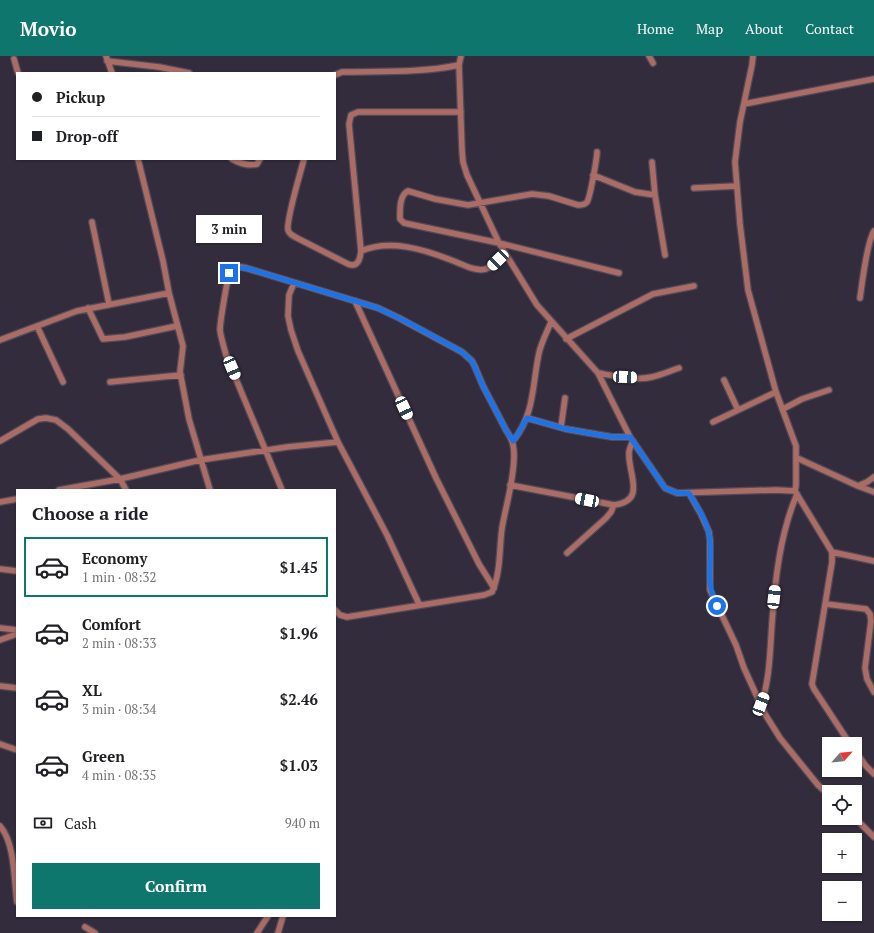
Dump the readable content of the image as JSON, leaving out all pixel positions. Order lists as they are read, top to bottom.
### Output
{
  "north": "top right",
  "page": {
    "header": "Movio",
    "nav": [
      "Home",
      "Map",
      "About",
      "Contact"
    ],
    "banner": ["Pickup", "Drop-off"],
    "bubble": "3 min",
    "heading": "Choose a ride",
    "list": [
      {
        "name": "Economy",
        "note": "1 min · 08:32",
        "value": "$1.45"
      },
      {
        "name": "Comfort",
        "note": "2 min · 08:33",
        "value": "$1.96"
      },
      {
        "name": "XL",
        "note": "3 min · 08:34",
        "value": "$2.46"
      },
      {
        "name": "Green",
        "note": "4 min · 08:35",
        "value": "$1.03"
      }
    ],
    "map_buttons": ["+", "−"],
    "pay": ["Cash", "940 m"],
    "buttons": "Confirm"
  }
}
